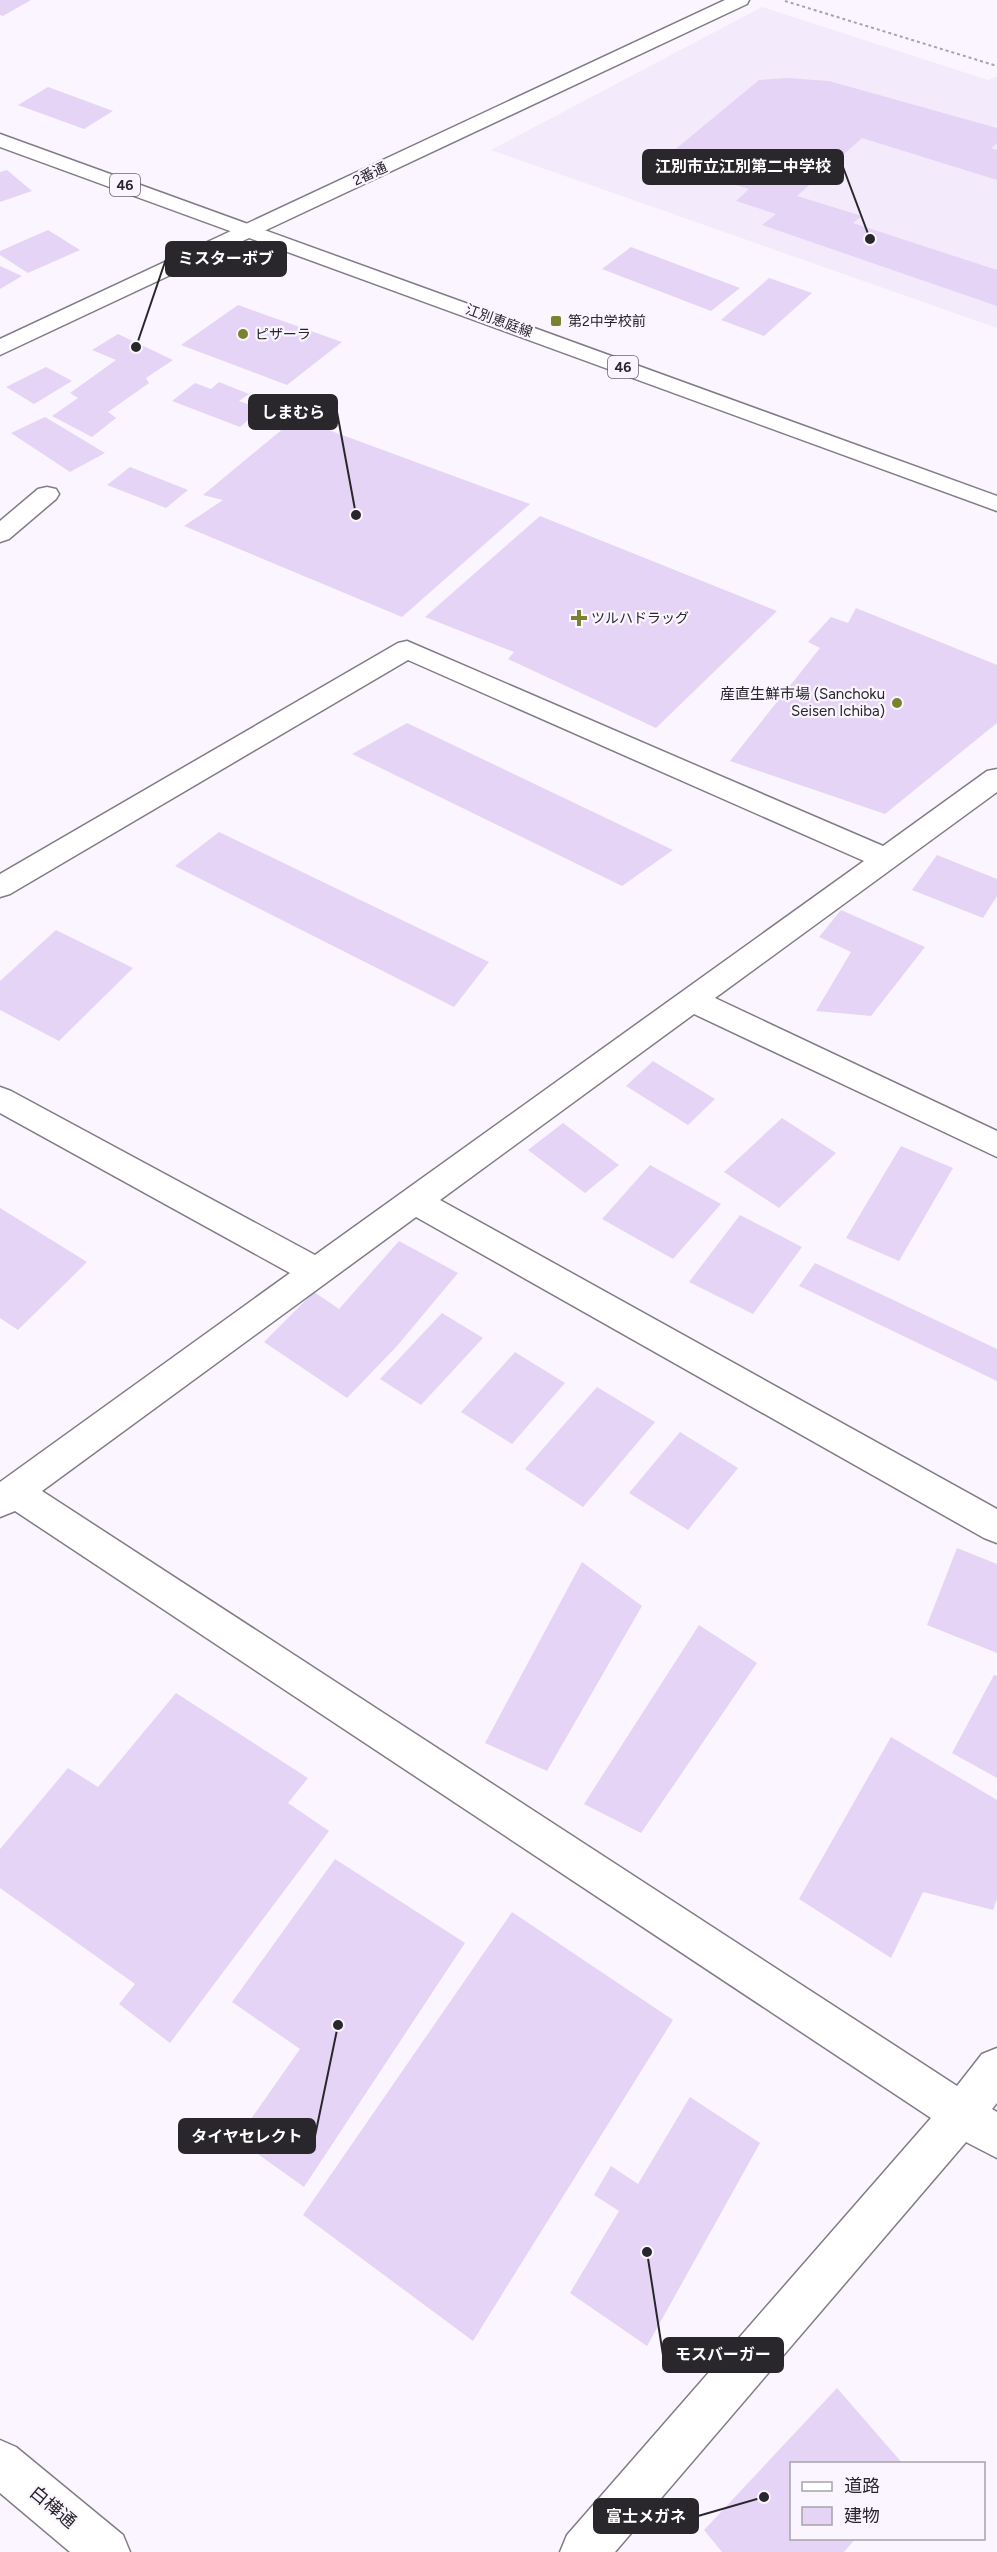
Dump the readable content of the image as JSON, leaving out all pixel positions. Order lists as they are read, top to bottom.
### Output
{
  "streets": {
    "street": [
      "2番通",
      "46",
      "江別恵庭線",
      "白樺通"
    ]
  },
  "crossings": [
    ["2番通", "江別恵庭線"]
  ],
  "places": {
    "other": [
      "江別市立江別第二中学校",
      "ピザーラ",
      "ミスターボブ",
      "しまむら",
      "産直生鮮市場 (Sanchoku Seisen Ichiba)",
      "タイヤセレクト",
      "モスバーガー",
      "富士メガネ"
    ],
    "transit": ["第2中学校前"],
    "health": ["ツルハドラッグ"]
  },
  "legend": ["道路", "建物"]
}
